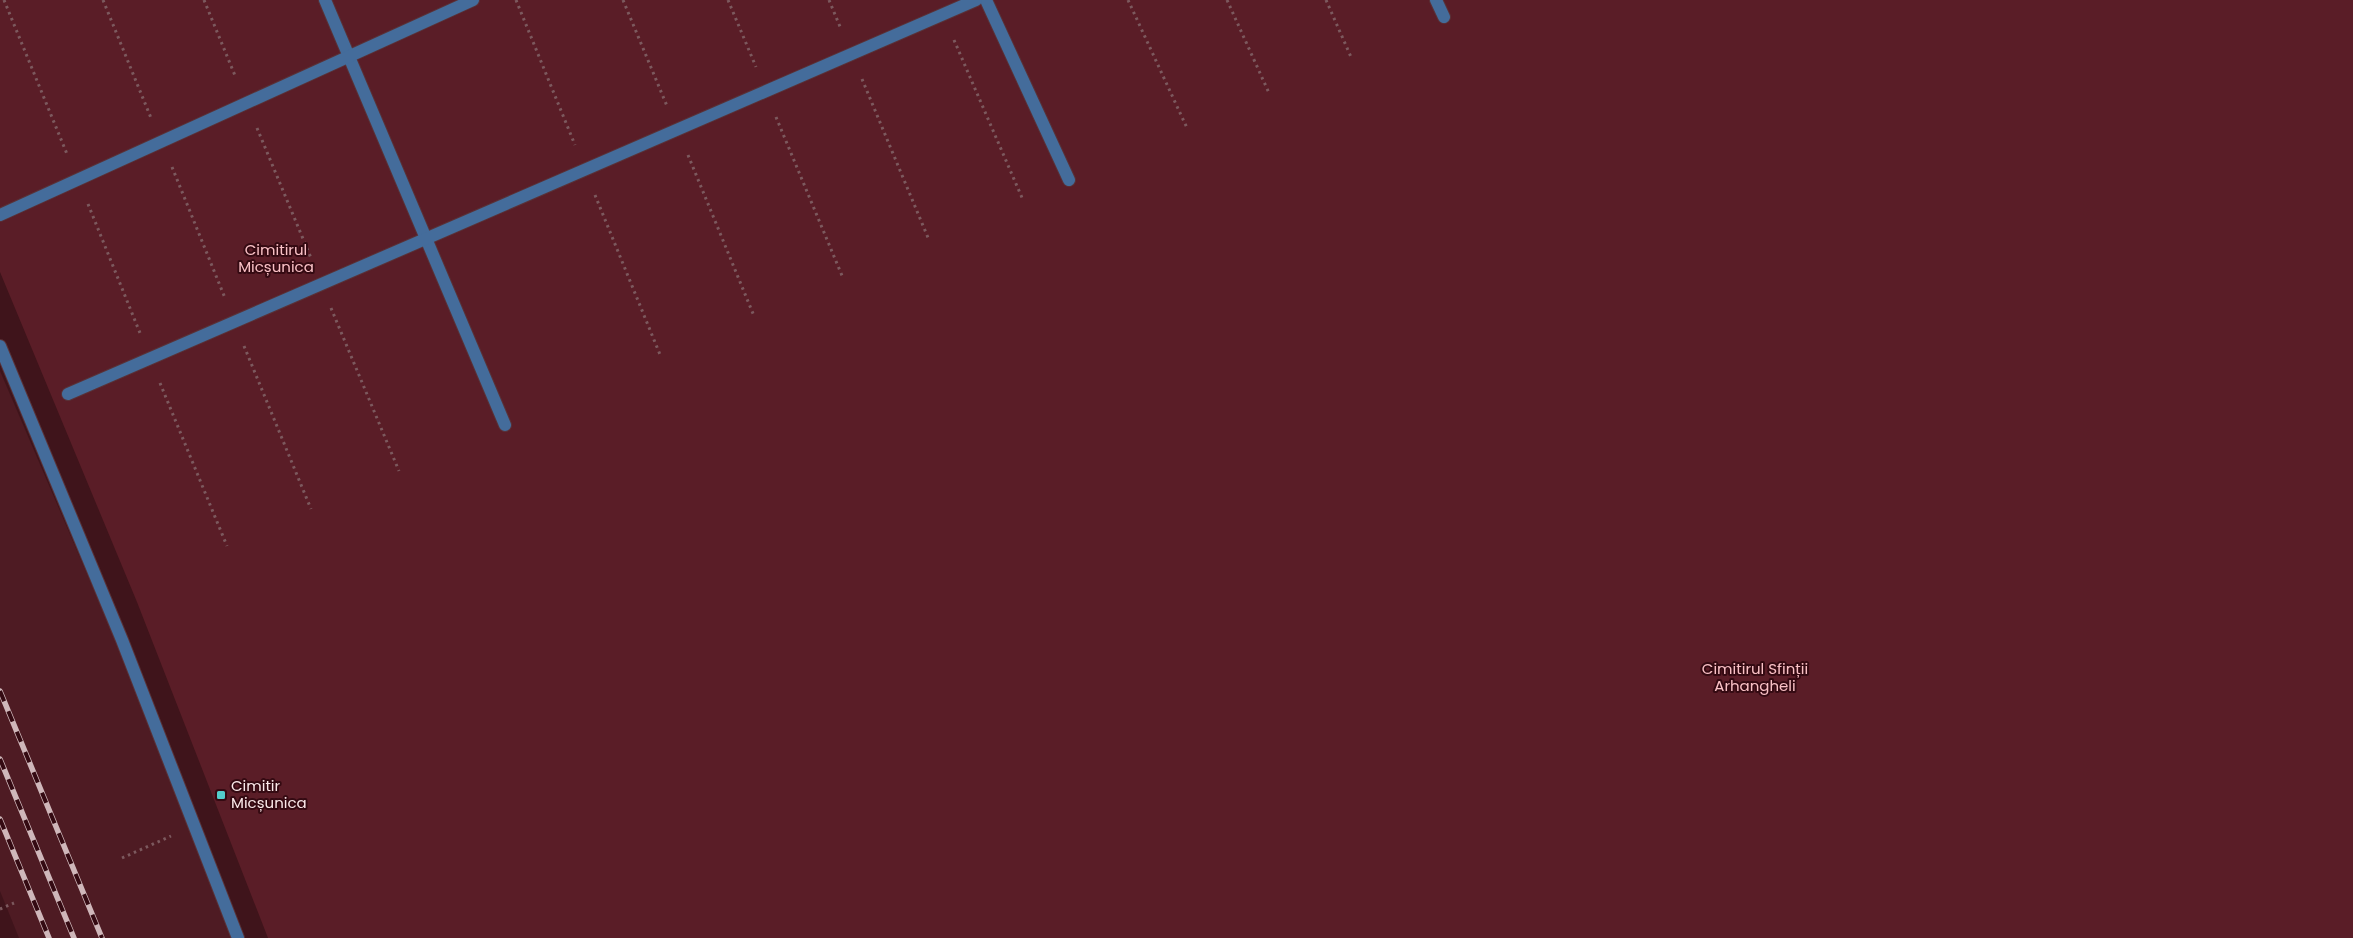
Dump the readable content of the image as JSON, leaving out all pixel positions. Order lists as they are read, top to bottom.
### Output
{
  "parks": ["Cimitirul Micșunica", "Cimitirul Sfinții Arhangheli"],
  "places": {
    "transit": ["Cimitir Micșunica"]
  }
}
